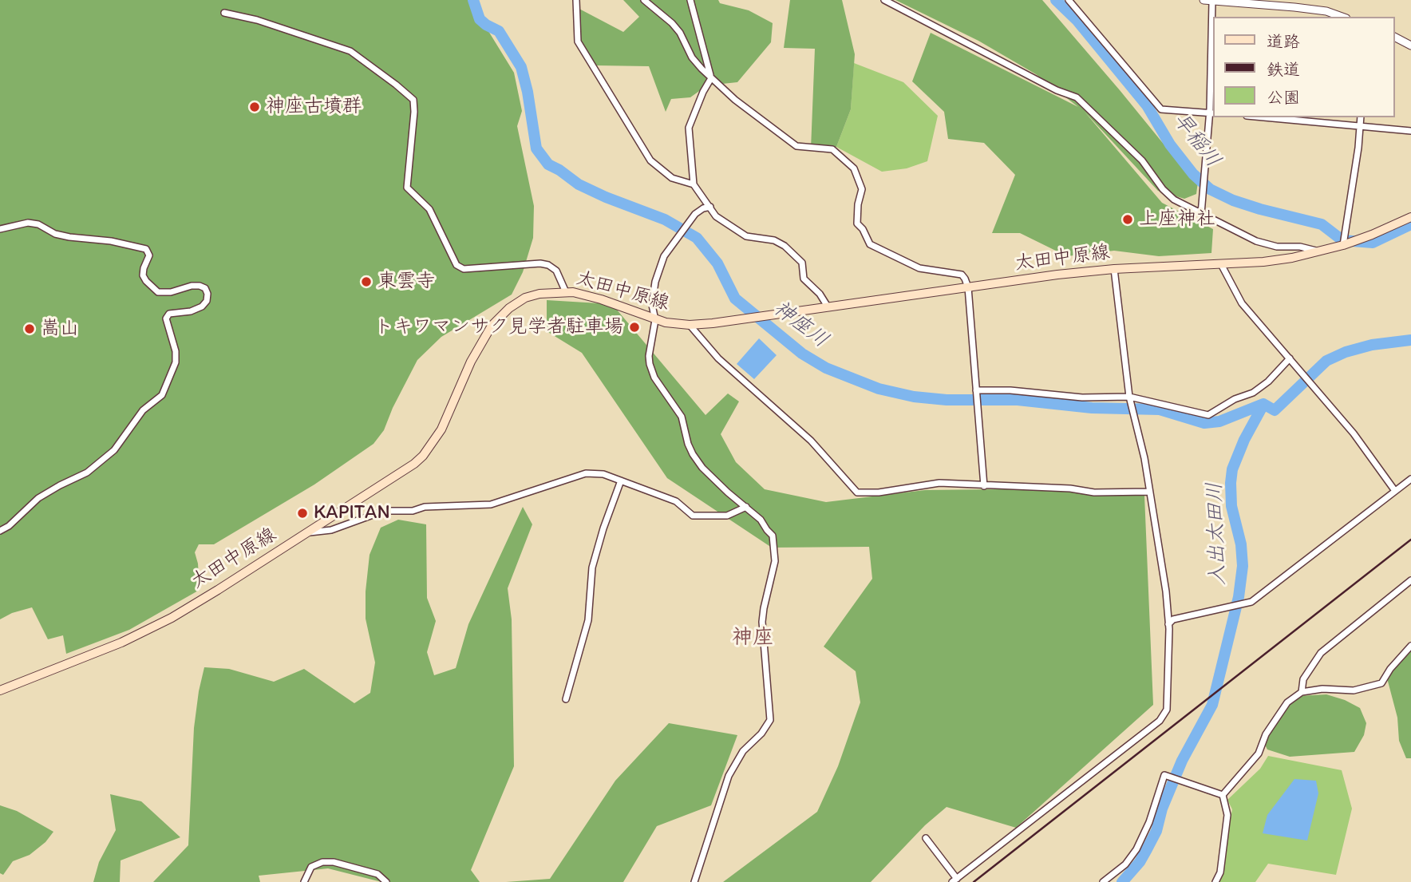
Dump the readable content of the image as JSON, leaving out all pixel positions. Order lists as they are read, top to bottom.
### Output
{
  "streets": {
    "main road": ["太田中原線"]
  },
  "districts": ["神座"],
  "water": ["早稲川", "神座川", "入出太田川"],
  "places": [
    "神座古墳群",
    "上座神社",
    "東雲寺",
    "トキワマンサク見学者駐車場",
    "嵩山",
    "KAPITAN"
  ],
  "legend": ["道路", "鉄道", "公園"]
}
